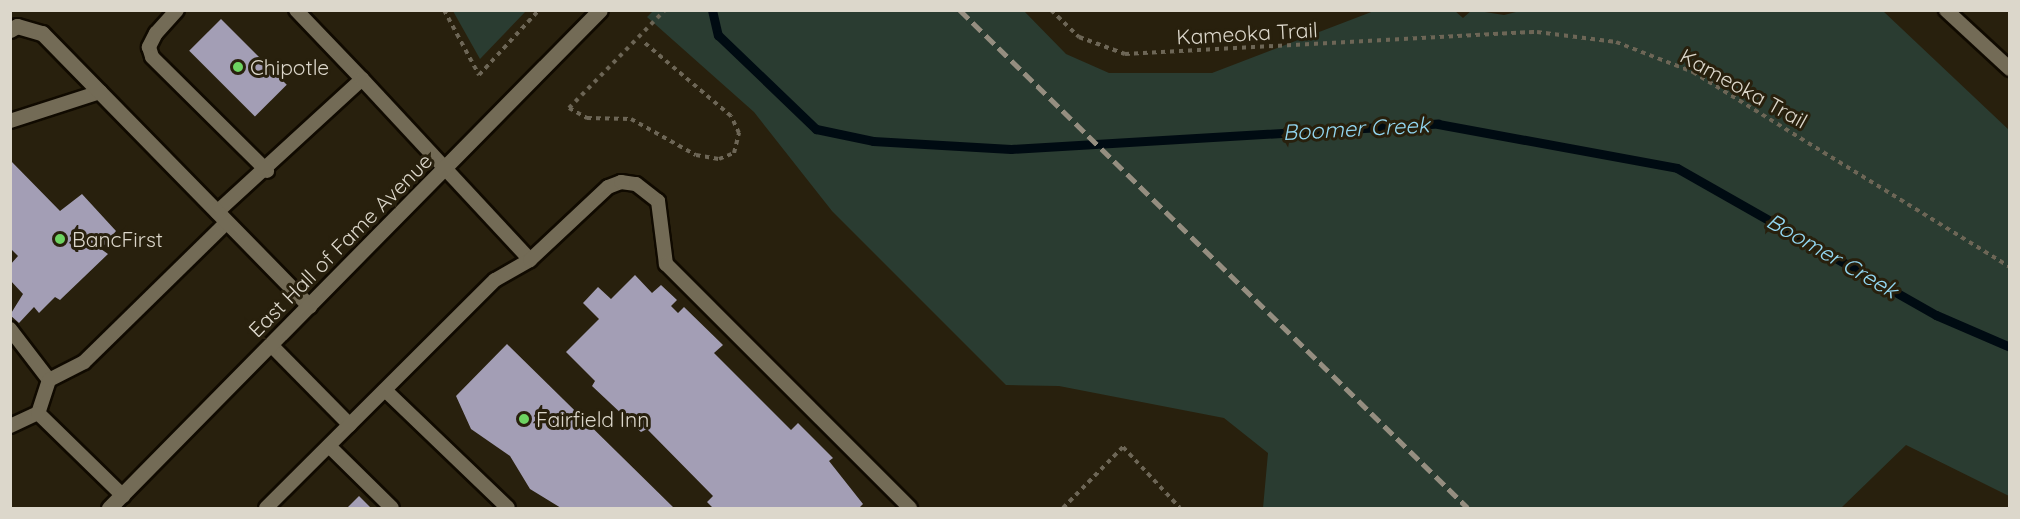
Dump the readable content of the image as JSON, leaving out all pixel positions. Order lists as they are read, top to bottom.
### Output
{
  "streets": {
    "main road": ["East Hall of Fame Avenue"],
    "path": ["Kameoka Trail"]
  },
  "water": ["Boomer Creek"],
  "places": ["Chipotle", "BancFirst", "Fairfield Inn"]
}
